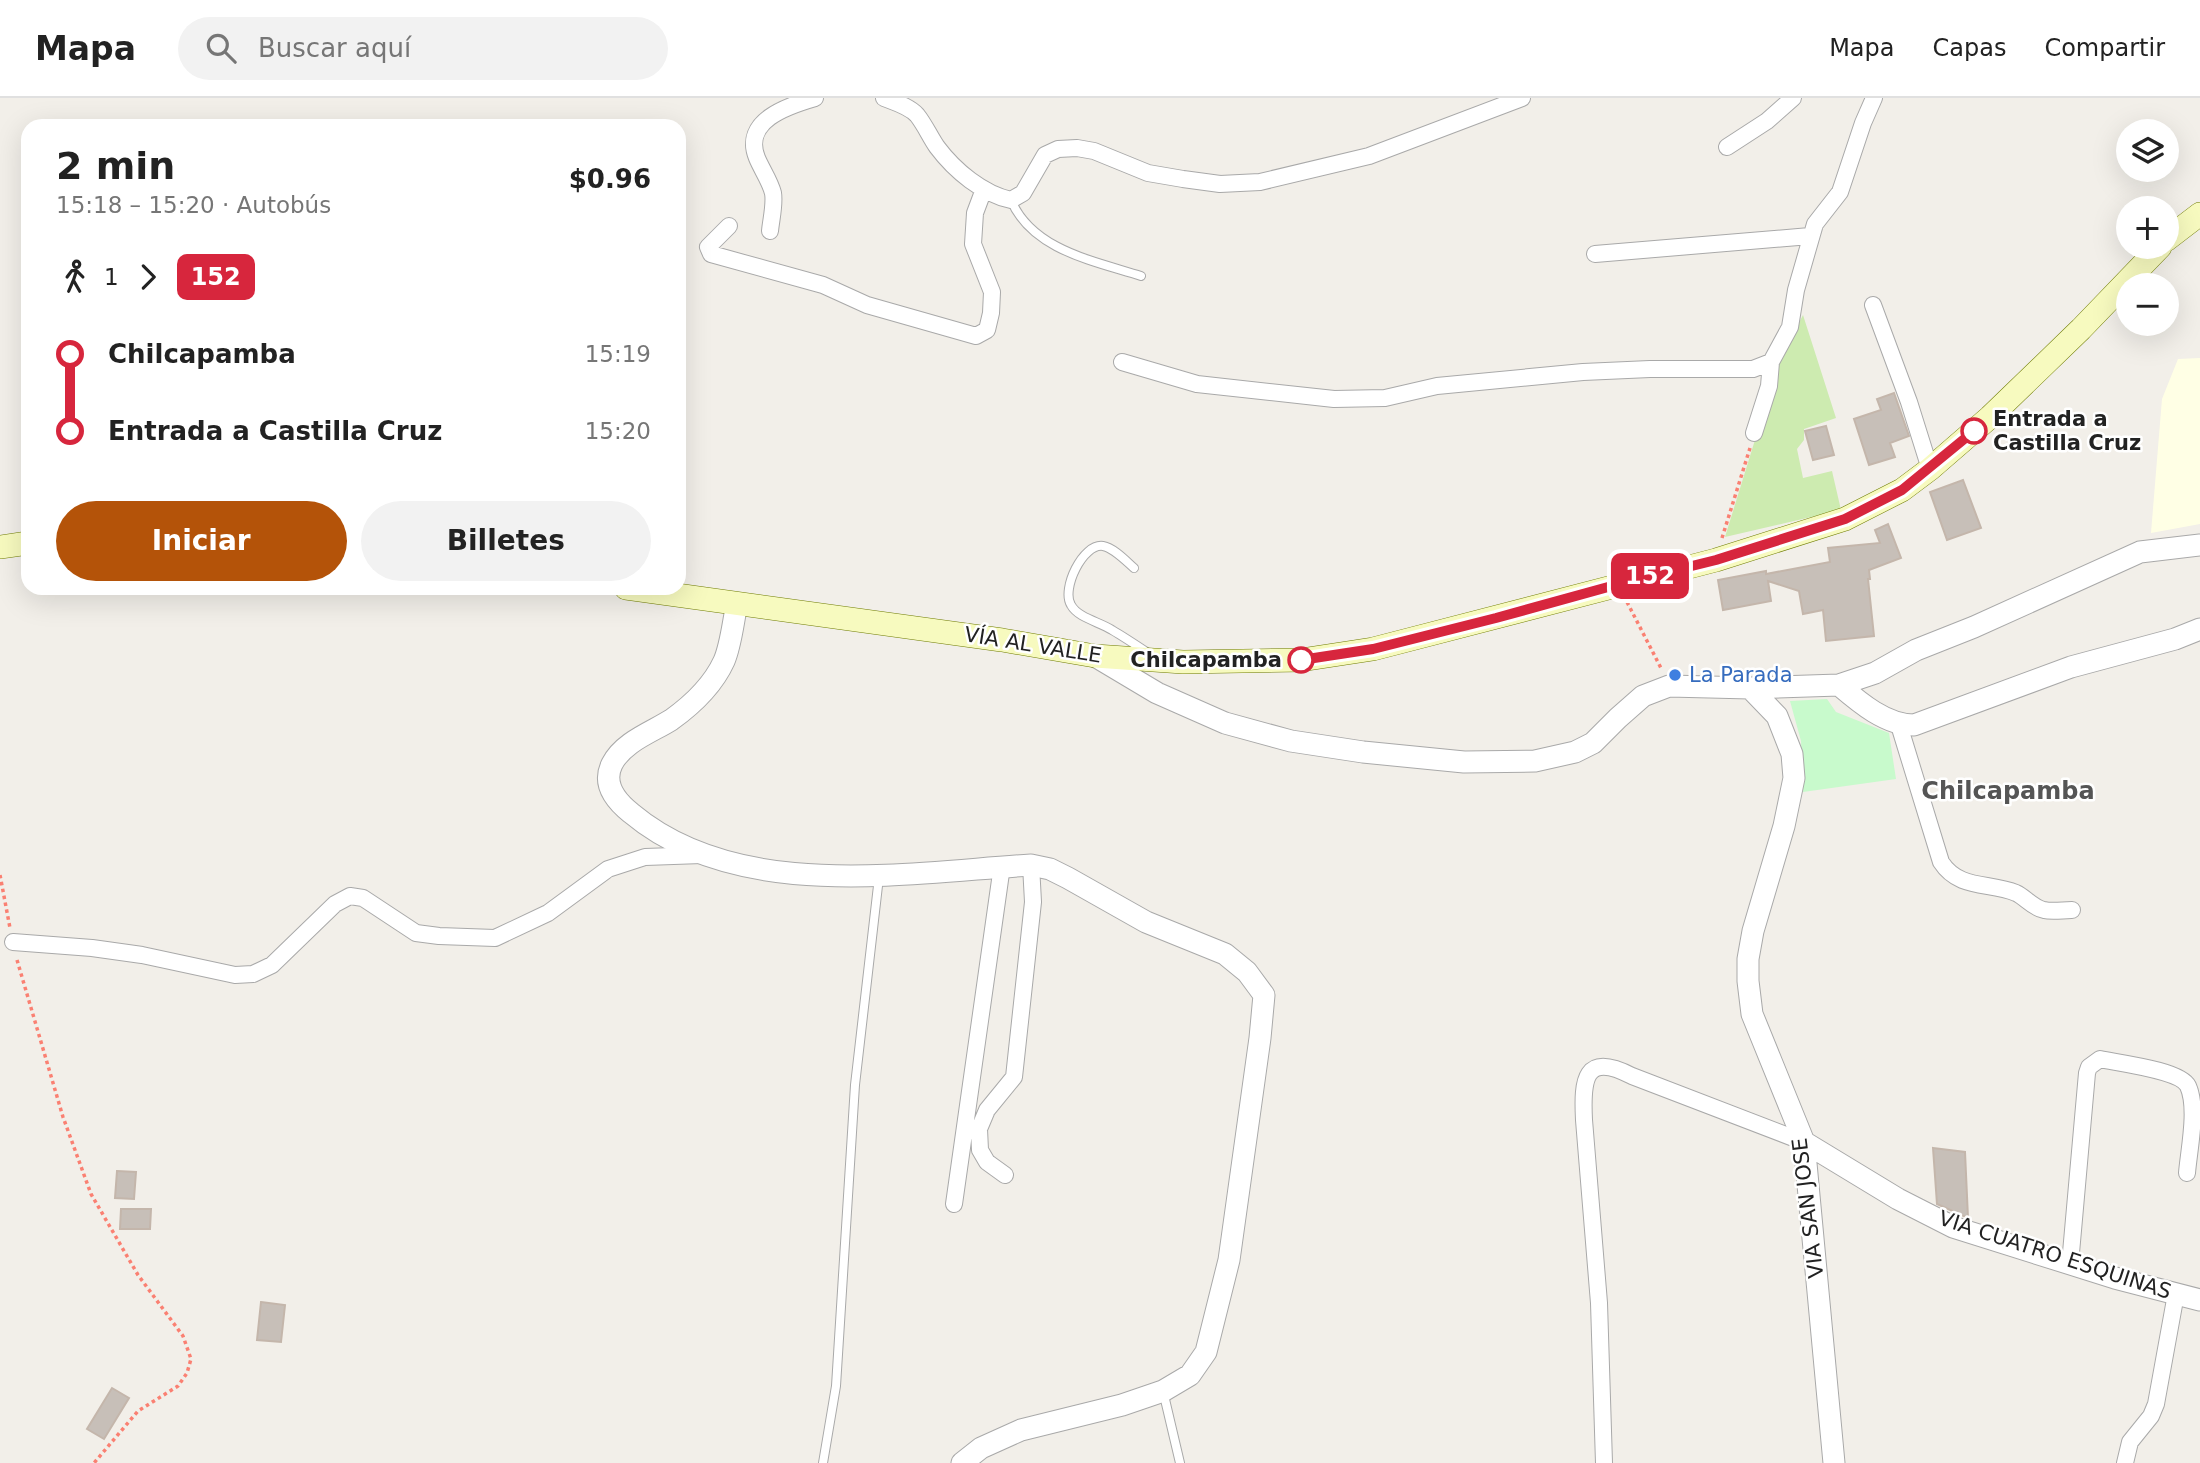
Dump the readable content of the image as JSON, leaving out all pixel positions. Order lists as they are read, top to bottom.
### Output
{
  "streets": {
    "main road": ["VÍA AL VALLE"],
    "street": ["VIA SAN JOSE", "VIA CUATRO ESQUINAS"]
  },
  "crossings": [
    ["VIA SAN JOSE", "VIA CUATRO ESQUINAS"]
  ],
  "districts": ["Chilcapamba"],
  "places": ["Entrada a Castilla Cruz", "Chilcapamba", "La Parada"],
  "lines": ["bus line 152"],
  "page": {
    "header": "Mapa",
    "search": "Buscar aquí",
    "nav": ["Mapa", "Capas", "Compartir"],
    "on_map": "152",
    "map_buttons": ["+", "−"],
    "heading": ["2 min", "15:18 – 15:20 · Autobús", "$0.96"],
    "legs": ["1", "152"],
    "list": [
      {
        "name": "Chilcapamba",
        "value": "15:19"
      },
      {
        "name": "Entrada a Castilla Cruz",
        "value": "15:20"
      }
    ],
    "buttons": ["Iniciar", "Billetes"]
  }
}
